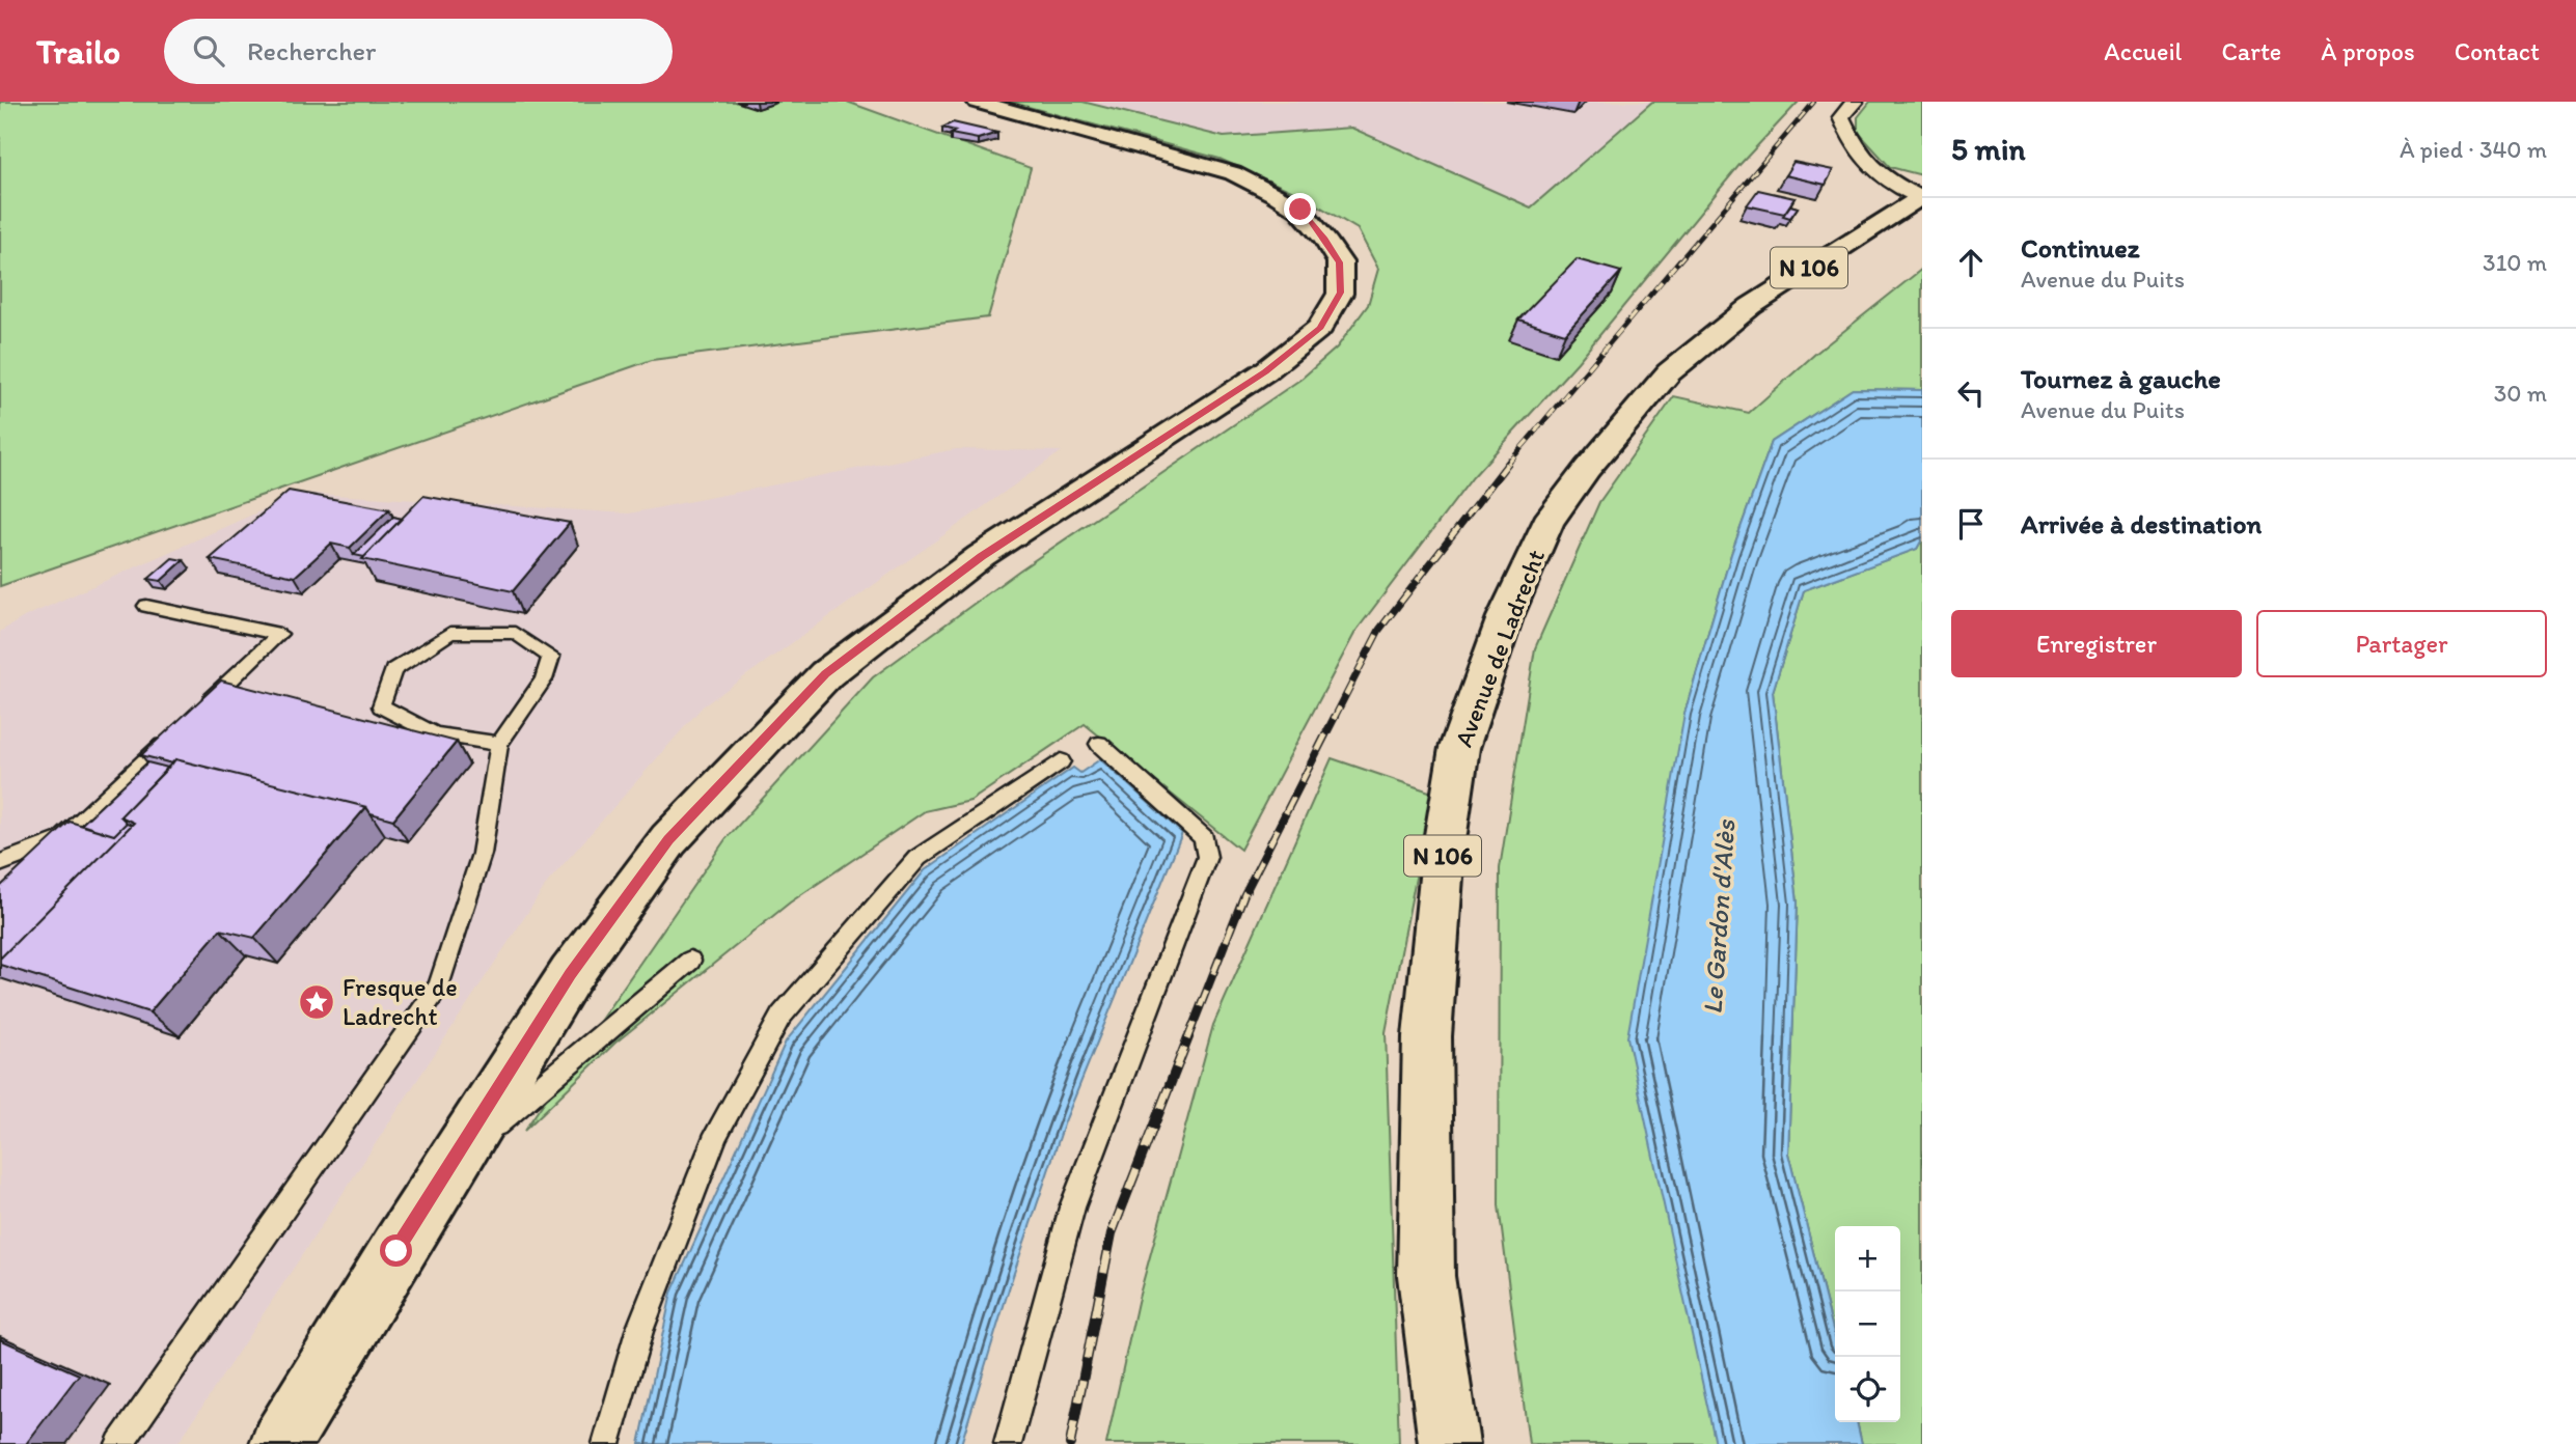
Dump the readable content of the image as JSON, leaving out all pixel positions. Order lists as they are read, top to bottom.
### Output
{
  "streets": {
    "main road": ["N 106", "Avenue de Ladrecht"]
  },
  "water": ["Le Gardon d'Alès"],
  "places": {
    "place": ["Fresque de Ladrecht"]
  },
  "page": {
    "header": "Trailo",
    "search": "Rechercher",
    "nav": [
      "Accueil",
      "Carte",
      "À propos",
      "Contact"
    ],
    "heading": ["5 min", "À pied · 340 m"],
    "list": [
      ["Continuez", "Avenue du Puits", "310 m"],
      ["Tournez à gauche", "Avenue du Puits", "30 m"],
      "Arrivée à destination"
    ],
    "buttons": ["Enregistrer", "Partager"],
    "map_buttons": ["+", "−"]
  }
}
